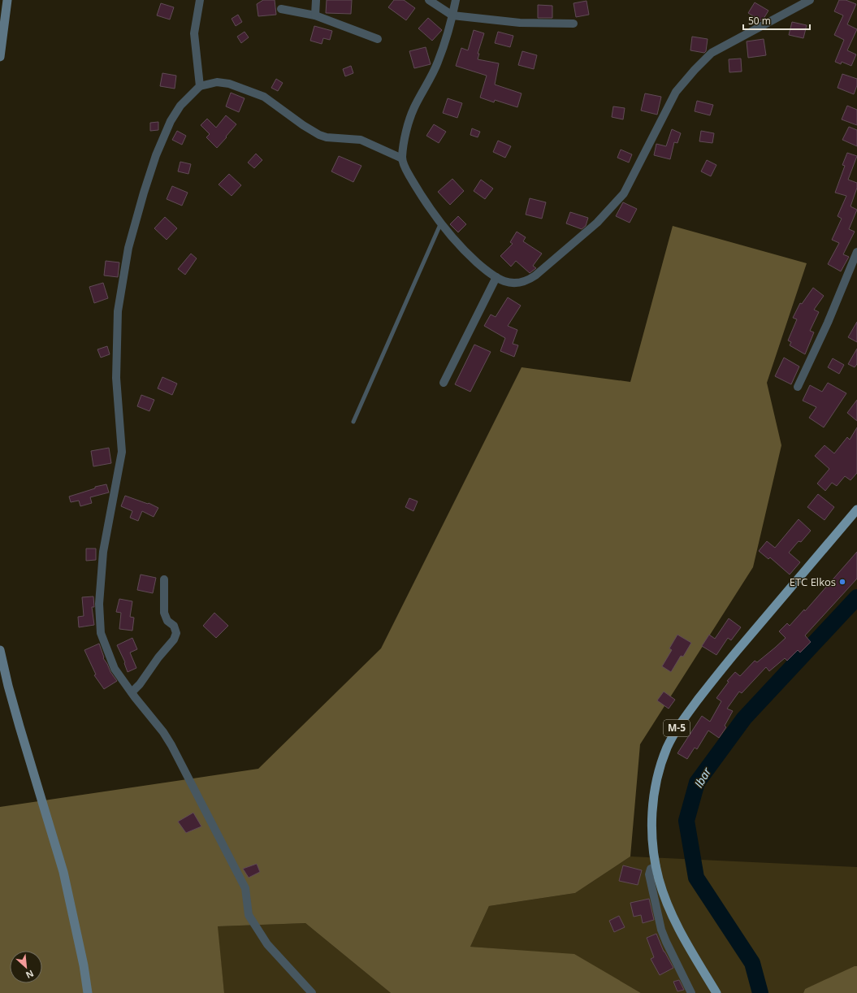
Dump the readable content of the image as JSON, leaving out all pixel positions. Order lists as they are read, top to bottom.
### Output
{
  "streets": {
    "main road": ["M-5"]
  },
  "water": ["Ibar"],
  "places": ["ETC Elkos"],
  "scale_bar": "50 m",
  "north": "bottom right"
}
